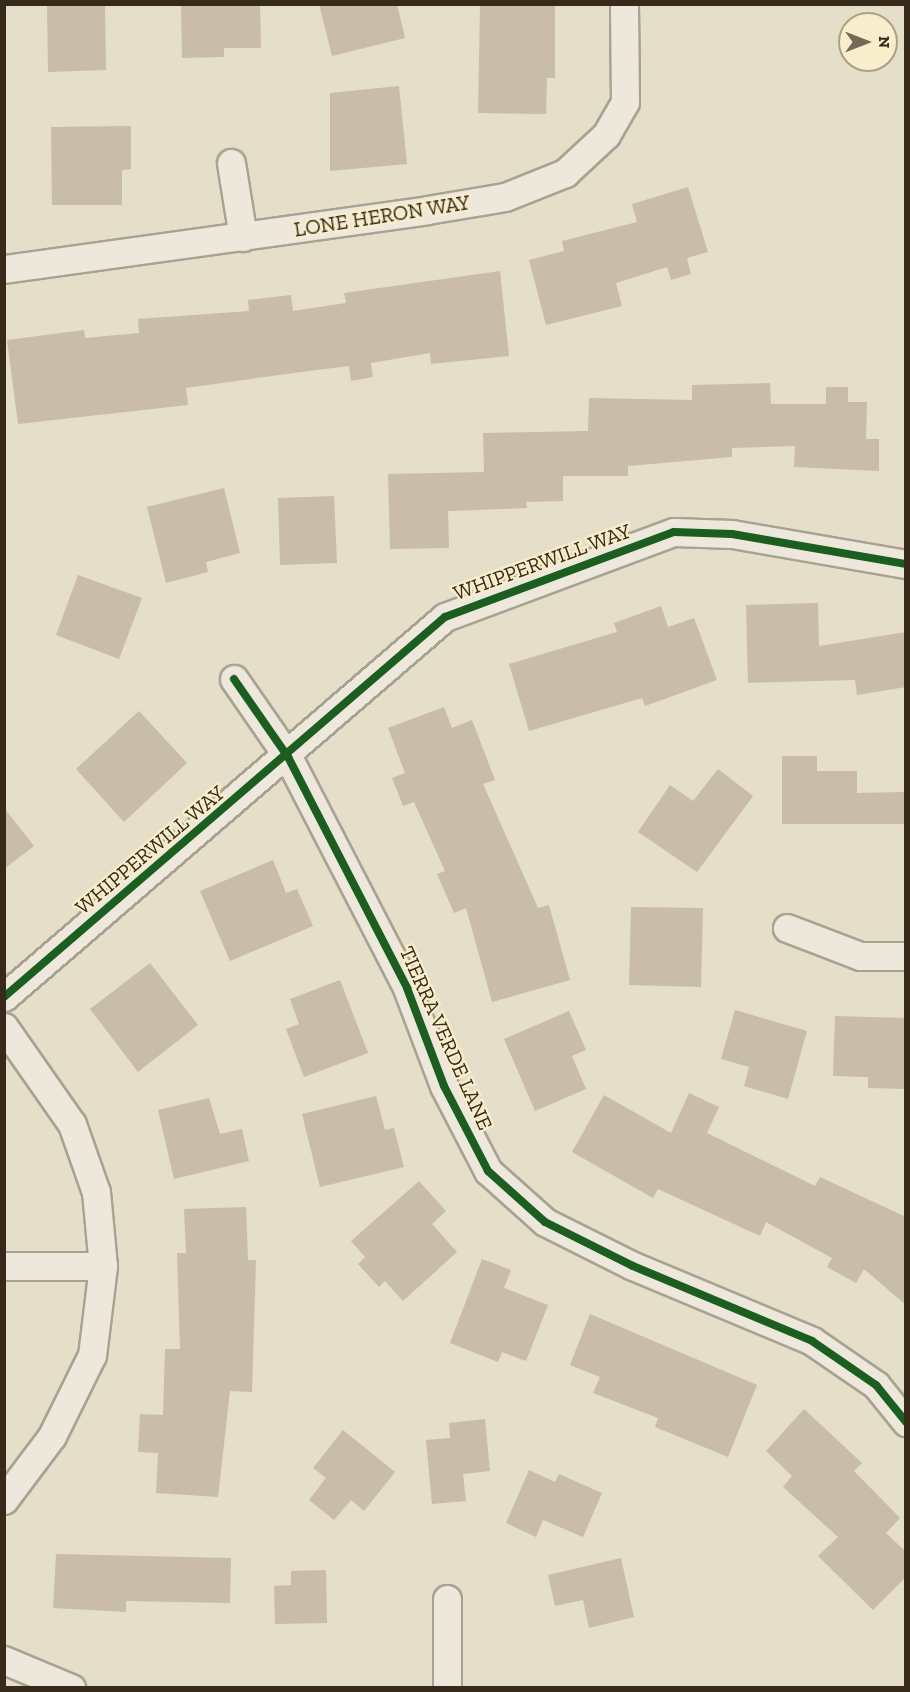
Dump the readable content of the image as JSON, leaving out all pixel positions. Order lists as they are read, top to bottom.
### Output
{
  "streets": {
    "street": ["LONE HERON WAY", "WHIPPERWILL WAY", "TIERRA VERDE LANE"]
  },
  "crossings": [
    ["WHIPPERWILL WAY", "TIERRA VERDE LANE"]
  ],
  "north": "right"
}
